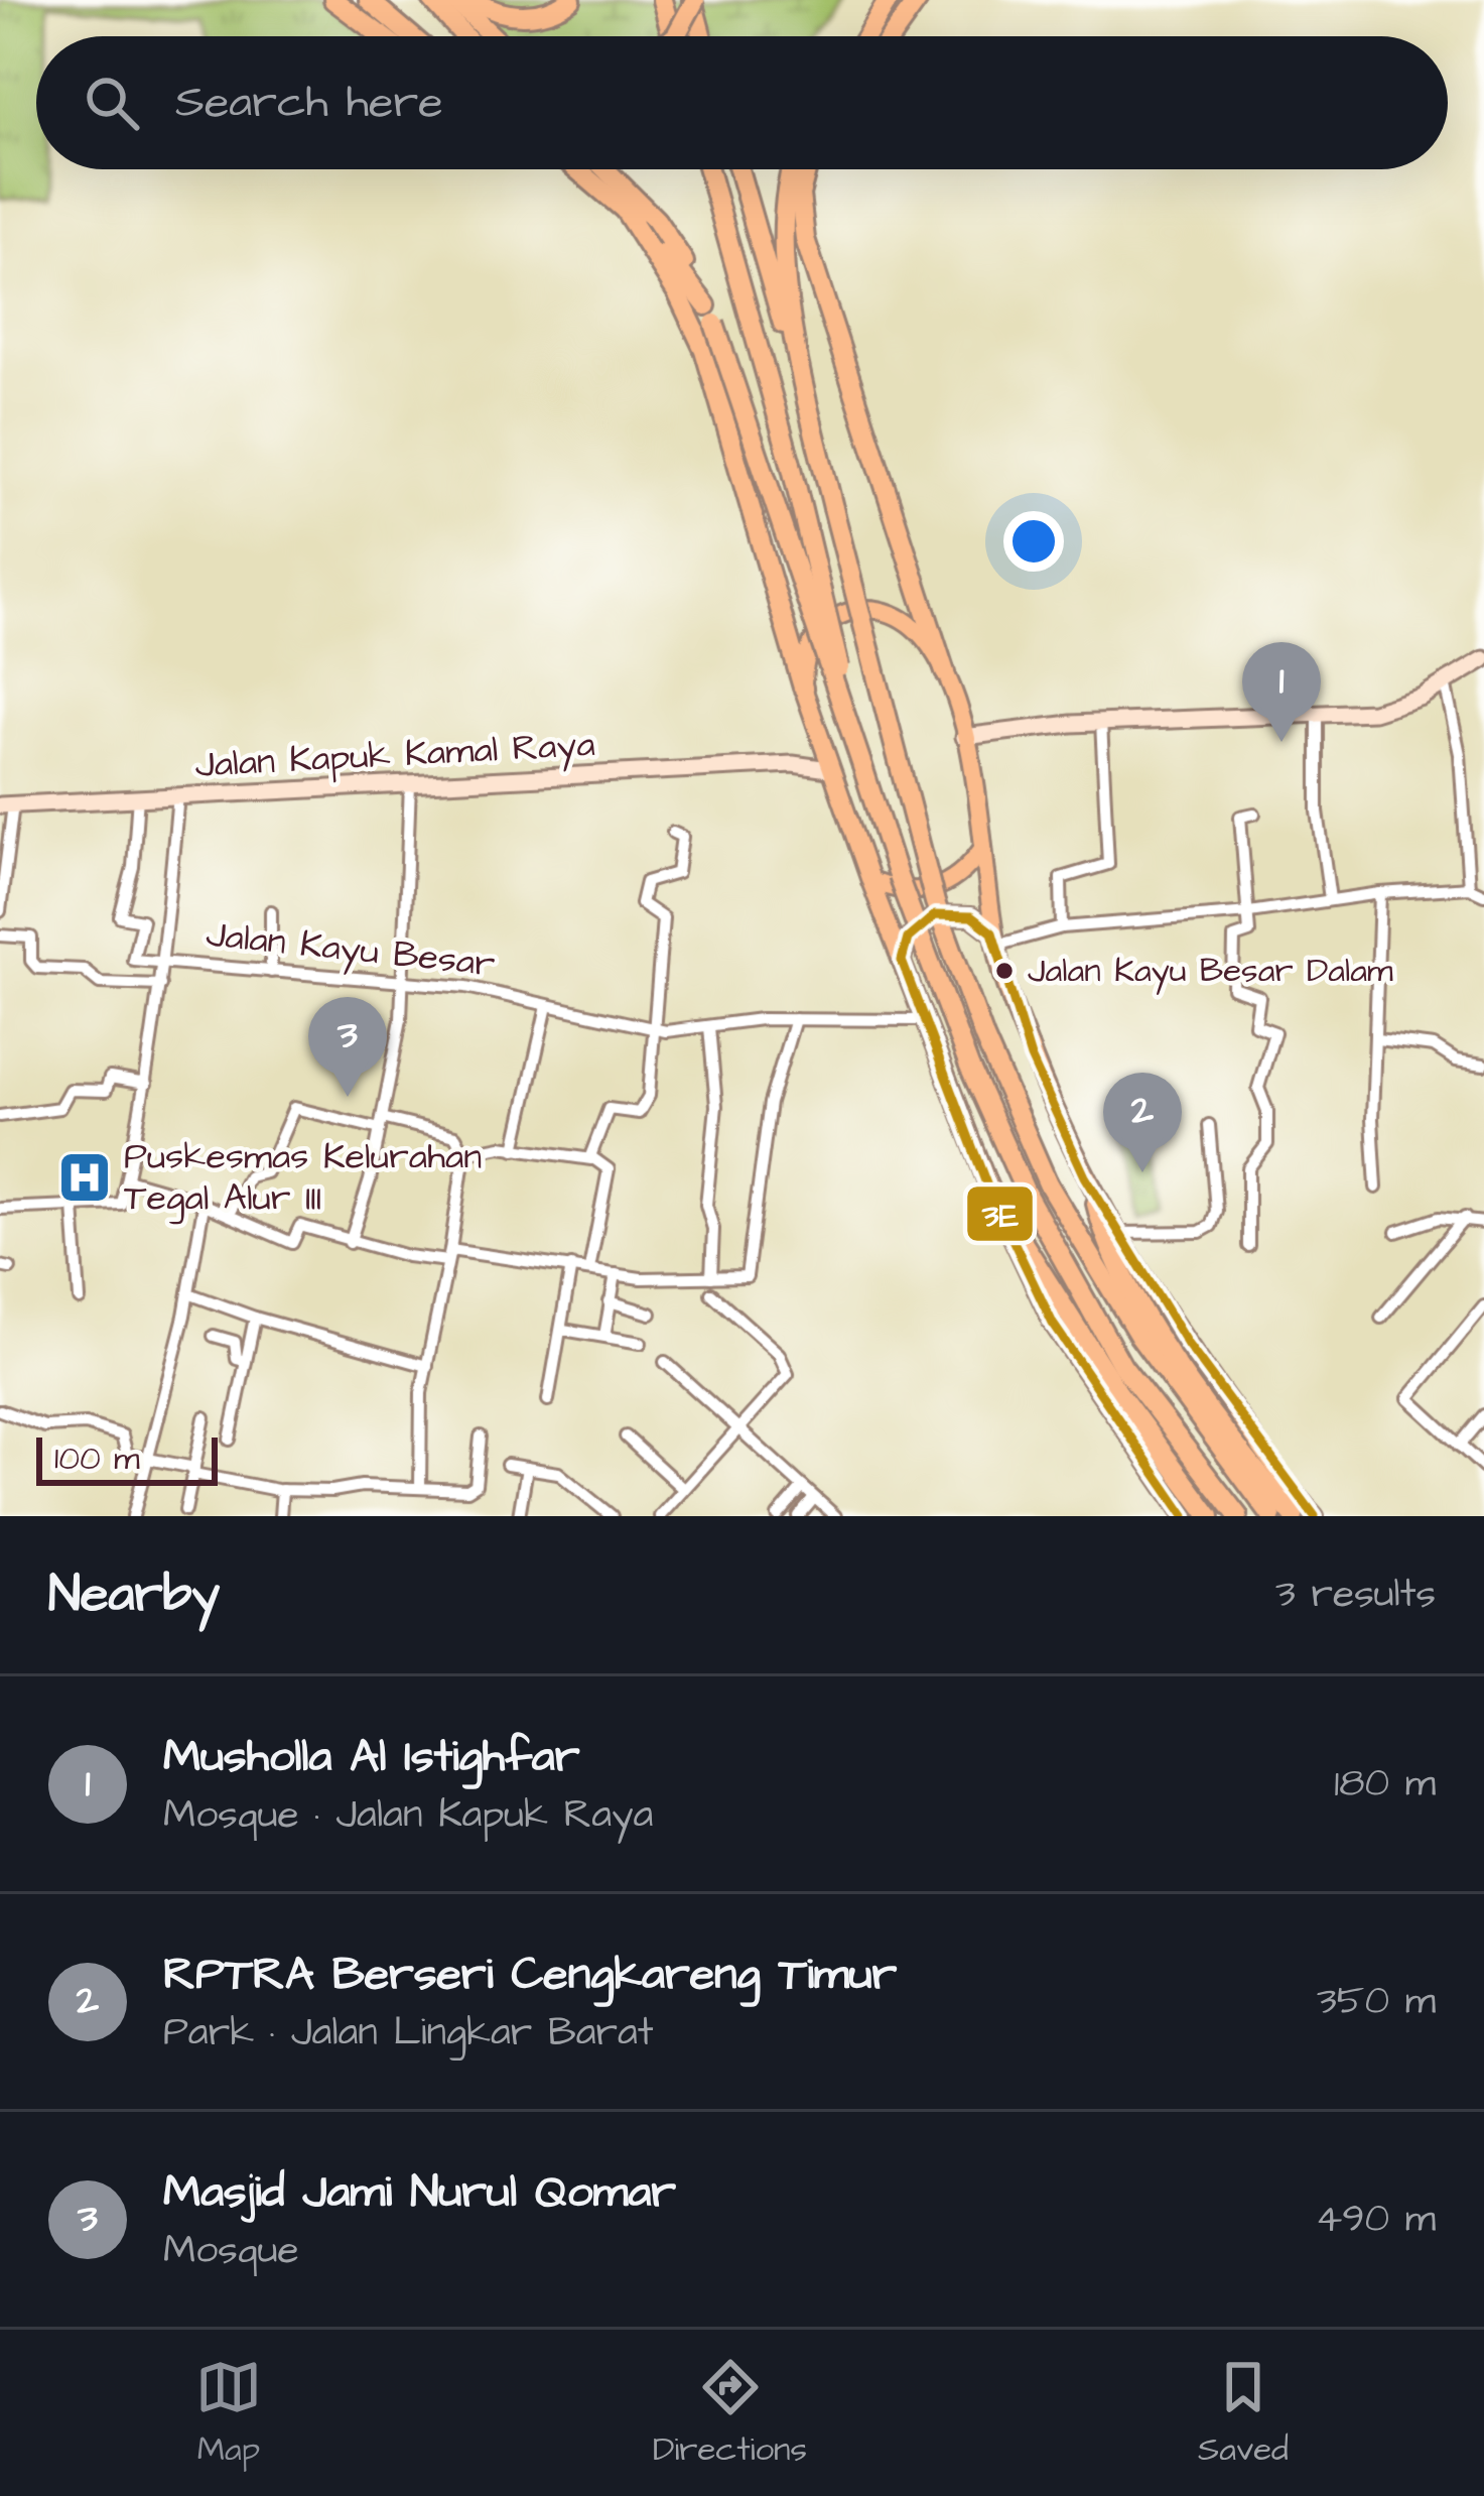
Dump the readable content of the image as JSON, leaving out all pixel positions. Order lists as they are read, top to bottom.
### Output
{
  "streets": {
    "main road": ["Jalan Kapuk Kamal Raya"],
    "street": ["Jalan Kayu Besar"]
  },
  "places": {
    "other": ["Jalan Kayu Besar Dalam"],
    "hospital": ["Puskesmas Kelurahan Tegal Alur III"]
  },
  "lines": ["transit line 3E"],
  "scale_bar": "100 m",
  "page": {
    "search": "Search here",
    "pins": ["1", "3", "2"],
    "scale": "100 m",
    "heading": ["Nearby", "3 results"],
    "list": [
      {
        "mark": "1",
        "name": "Musholla Al Istighfar",
        "note": "Mosque · Jalan Kapuk Raya",
        "value": "180 m"
      },
      {
        "mark": "2",
        "name": "RPTRA Berseri Cengkareng Timur",
        "note": "Park · Jalan Lingkar Barat",
        "value": "350 m"
      },
      {
        "mark": "3",
        "name": "Masjid Jami Nurul Qomar",
        "note": "Mosque",
        "value": "490 m"
      }
    ],
    "nav": ["Map", "Directions", "Saved"]
  }
}
